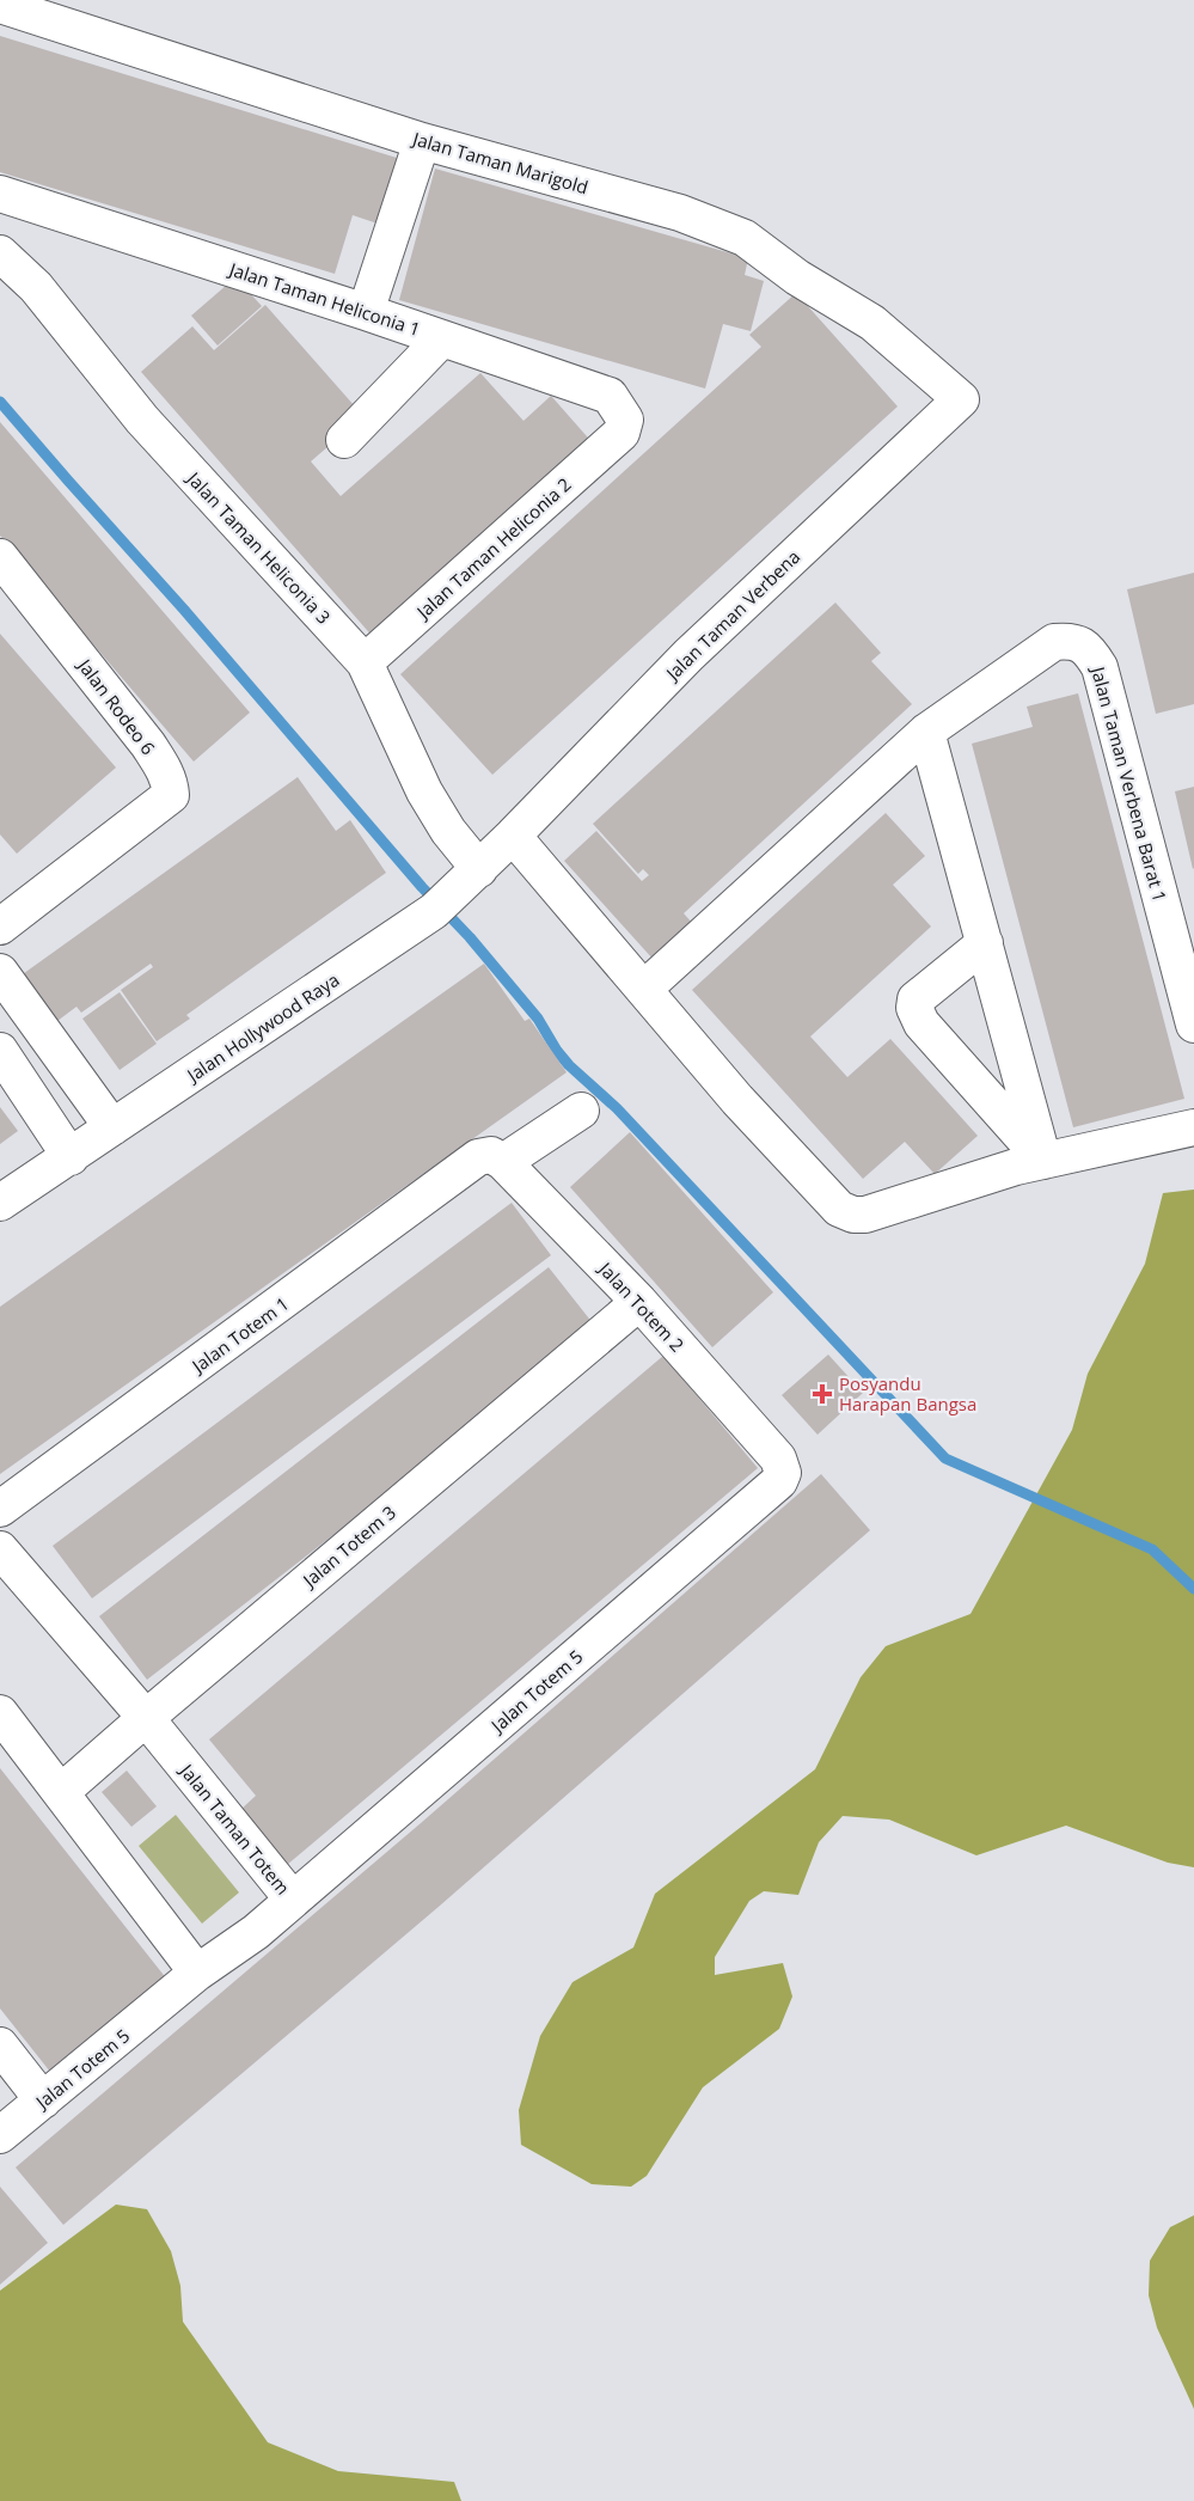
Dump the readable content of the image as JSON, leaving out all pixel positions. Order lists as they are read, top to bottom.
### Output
{
  "streets": {
    "street": [
      "Jalan Taman Marigold",
      "Jalan Taman Heliconia 1",
      "Jalan Taman Heliconia 3",
      "Jalan Taman Heliconia 2",
      "Jalan Taman Verbena",
      "Jalan Rodeo 6",
      "Jalan Taman Verbena Barat 1",
      "Jalan Hollywood Raya",
      "Jalan Totem 2",
      "Jalan Totem 1",
      "Jalan Totem 3",
      "Jalan Totem 5",
      "Jalan Taman Totem"
    ]
  },
  "crossings": [
    ["Jalan Taman Marigold", "Jalan Taman Verbena"],
    ["Jalan Taman Heliconia 1", "Jalan Taman Heliconia 2"],
    ["Jalan Taman Heliconia 3", "Jalan Taman Heliconia 2"],
    ["Jalan Taman Heliconia 3", "Jalan Hollywood Raya"],
    ["Jalan Taman Verbena", "Jalan Hollywood Raya"],
    ["Jalan Totem 2", "Jalan Totem 1"],
    ["Jalan Totem 2", "Jalan Totem 3"],
    ["Jalan Totem 2", "Jalan Totem 5"],
    ["Jalan Totem 3", "Jalan Taman Totem"],
    ["Jalan Totem 5", "Jalan Taman Totem"]
  ],
  "places": {
    "health": ["Posyandu Harapan Bangsa"]
  }
}
